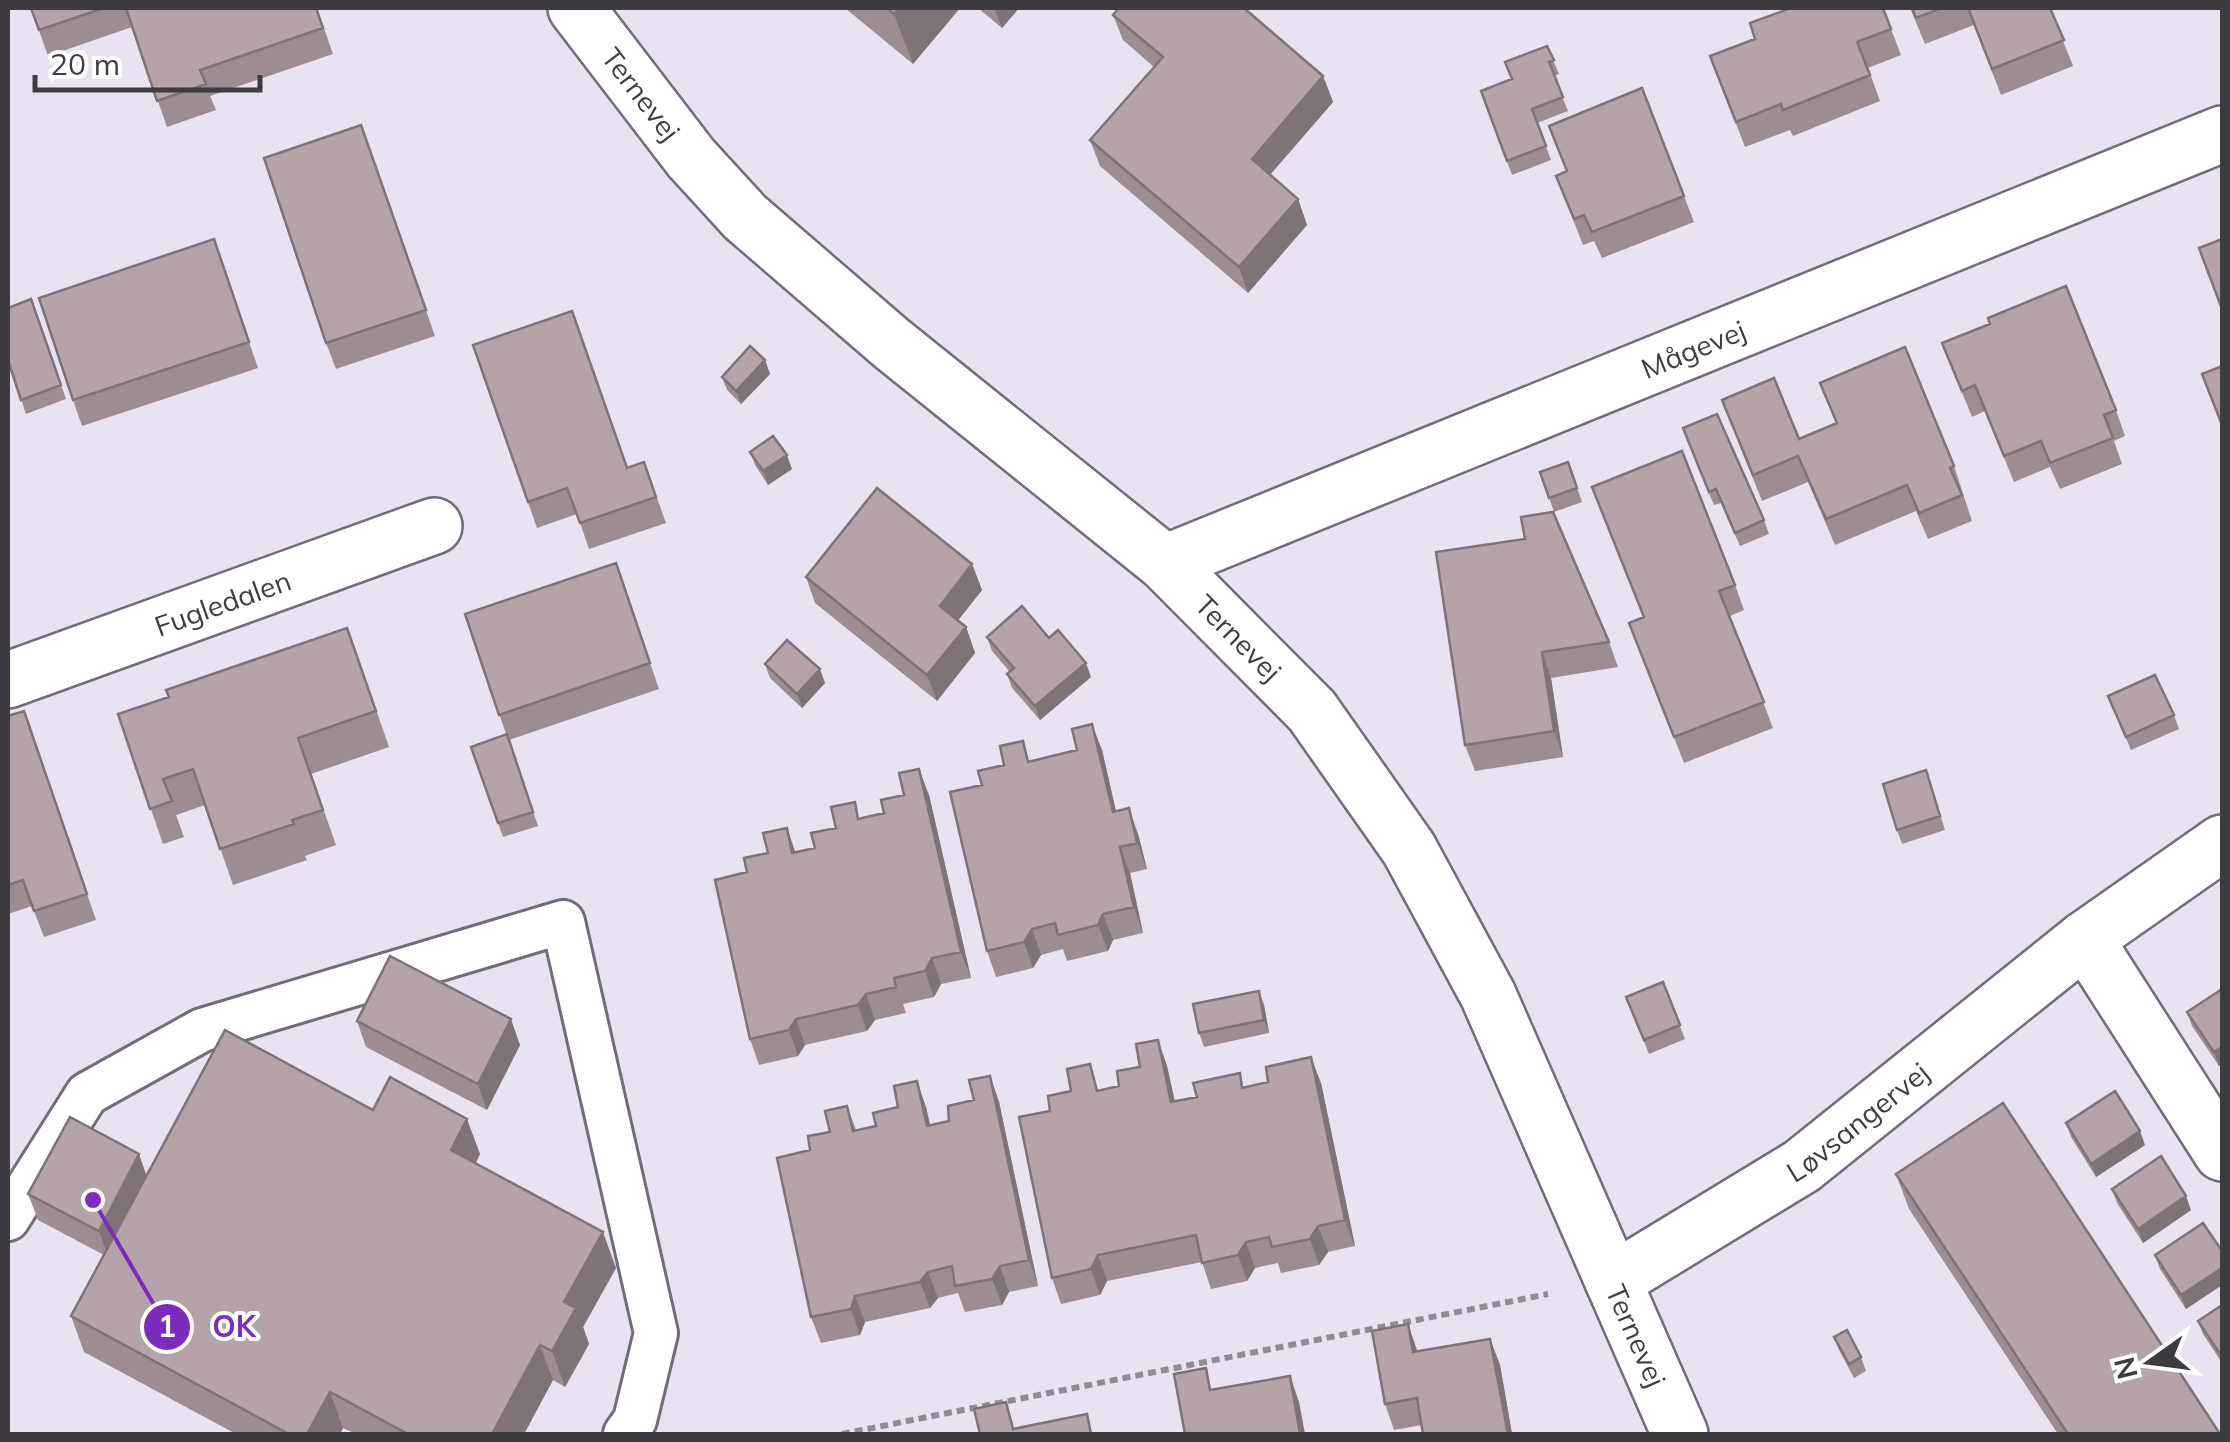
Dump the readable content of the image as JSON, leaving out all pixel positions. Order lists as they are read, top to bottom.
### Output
{
  "streets": {
    "street": [
      "Ternevej",
      "Mågevej",
      "Fugledalen",
      "Løvsangervej"
    ]
  },
  "crossings": [
    ["Ternevej", "Mågevej"],
    ["Ternevej", "Løvsangervej"]
  ],
  "places": ["OK"],
  "scale_bar": "20 m",
  "north": "left"
}
